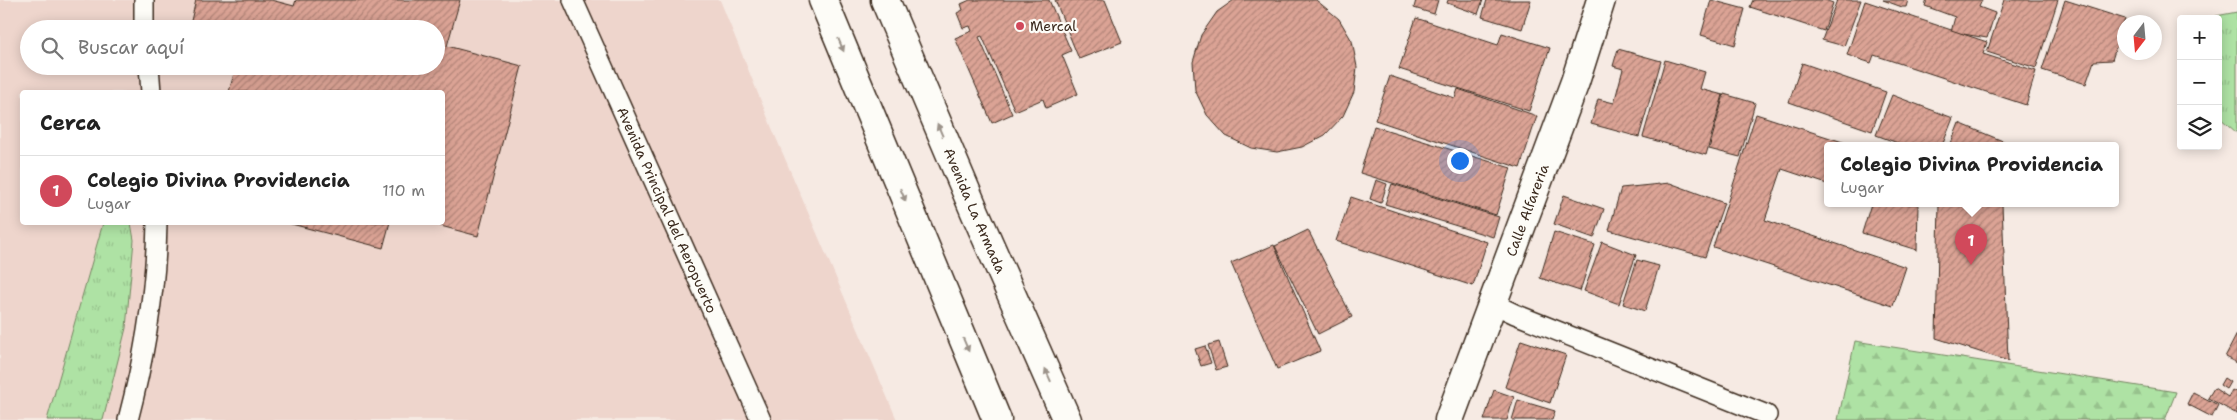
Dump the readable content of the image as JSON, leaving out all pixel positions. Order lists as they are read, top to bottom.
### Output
{
  "streets": {
    "main road": ["Avenida La Armada", "Calle Alfareria"],
    "lane": ["Avenida Principal del Aeropuerto"]
  },
  "places": ["Mercal"],
  "north": "bottom",
  "page": {
    "map_buttons": ["+", "−"],
    "search": "Buscar aquí",
    "heading": "Cerca",
    "popup": ["Colegio Divina Providencia", "Lugar"],
    "list": [
      {
        "mark": "1",
        "name": "Colegio Divina Providencia",
        "note": "Lugar",
        "value": "110 m"
      }
    ],
    "pins": "1"
  }
}
